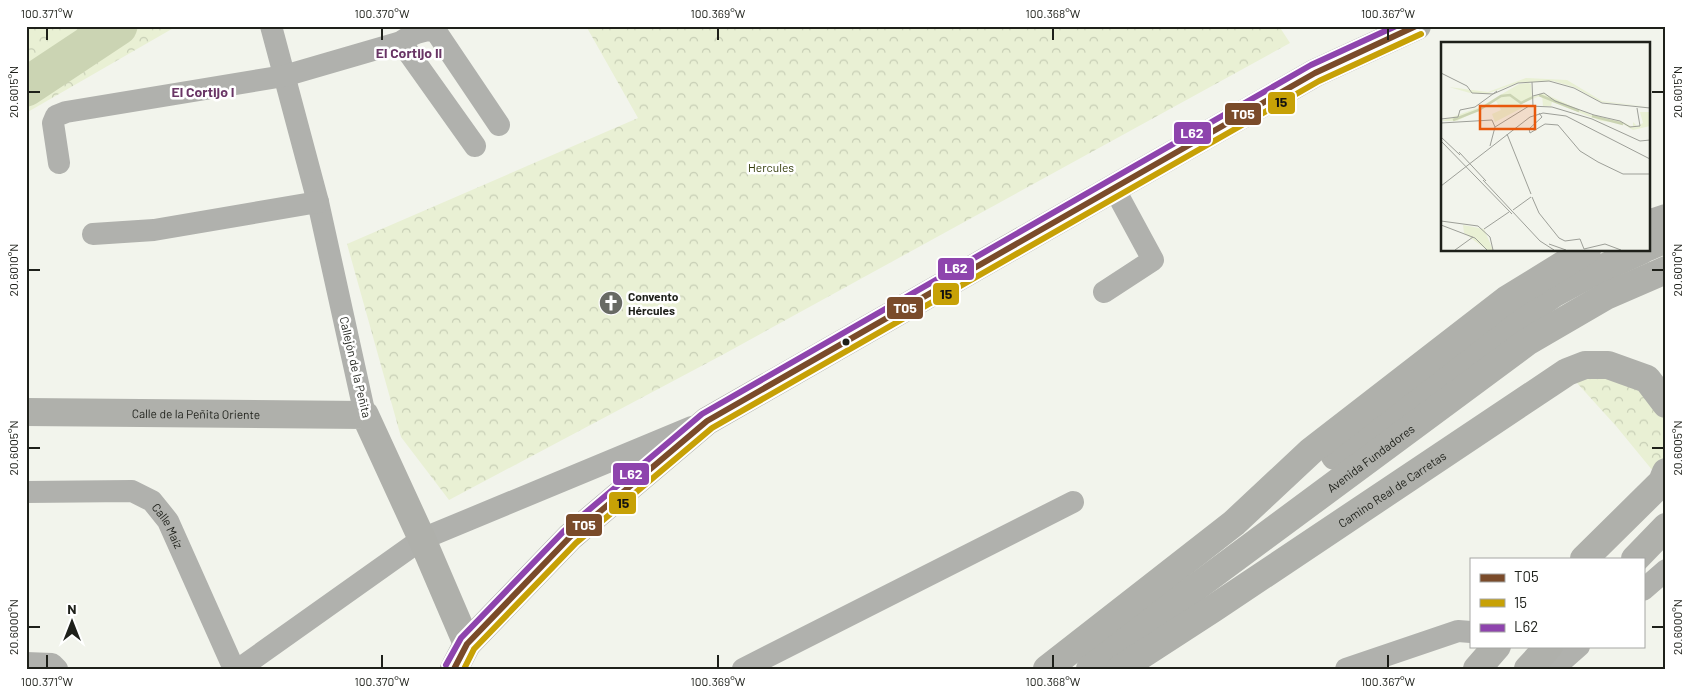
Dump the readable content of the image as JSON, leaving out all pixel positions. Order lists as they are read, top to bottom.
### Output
{
  "streets": {
    "street": [
      "Callejón de la Peñita",
      "Calle de la Peñita Oriente",
      "Avenida Fundadores",
      "Camino Real de Carretas",
      "Calle Maíz"
    ]
  },
  "crossings": [
    ["Callejón de la Peñita", "Calle de la Peñita Oriente"]
  ],
  "districts": ["El Cortijo II", "El Cortijo I"],
  "parks": ["Hercules"],
  "places": {
    "church": ["Convento Hércules"]
  },
  "lines": ["transit line T05", "transit line L62", "transit line 15"],
  "legend": ["T05", "15", "L62"],
  "north": "top",
  "coordinates": [
    "100.371°W",
    "100.370°W",
    "100.369°W",
    "100.368°W",
    "100.367°W",
    "20.6015°N",
    "20.6010°N",
    "20.6005°N",
    "20.6000°N"
  ]
}
